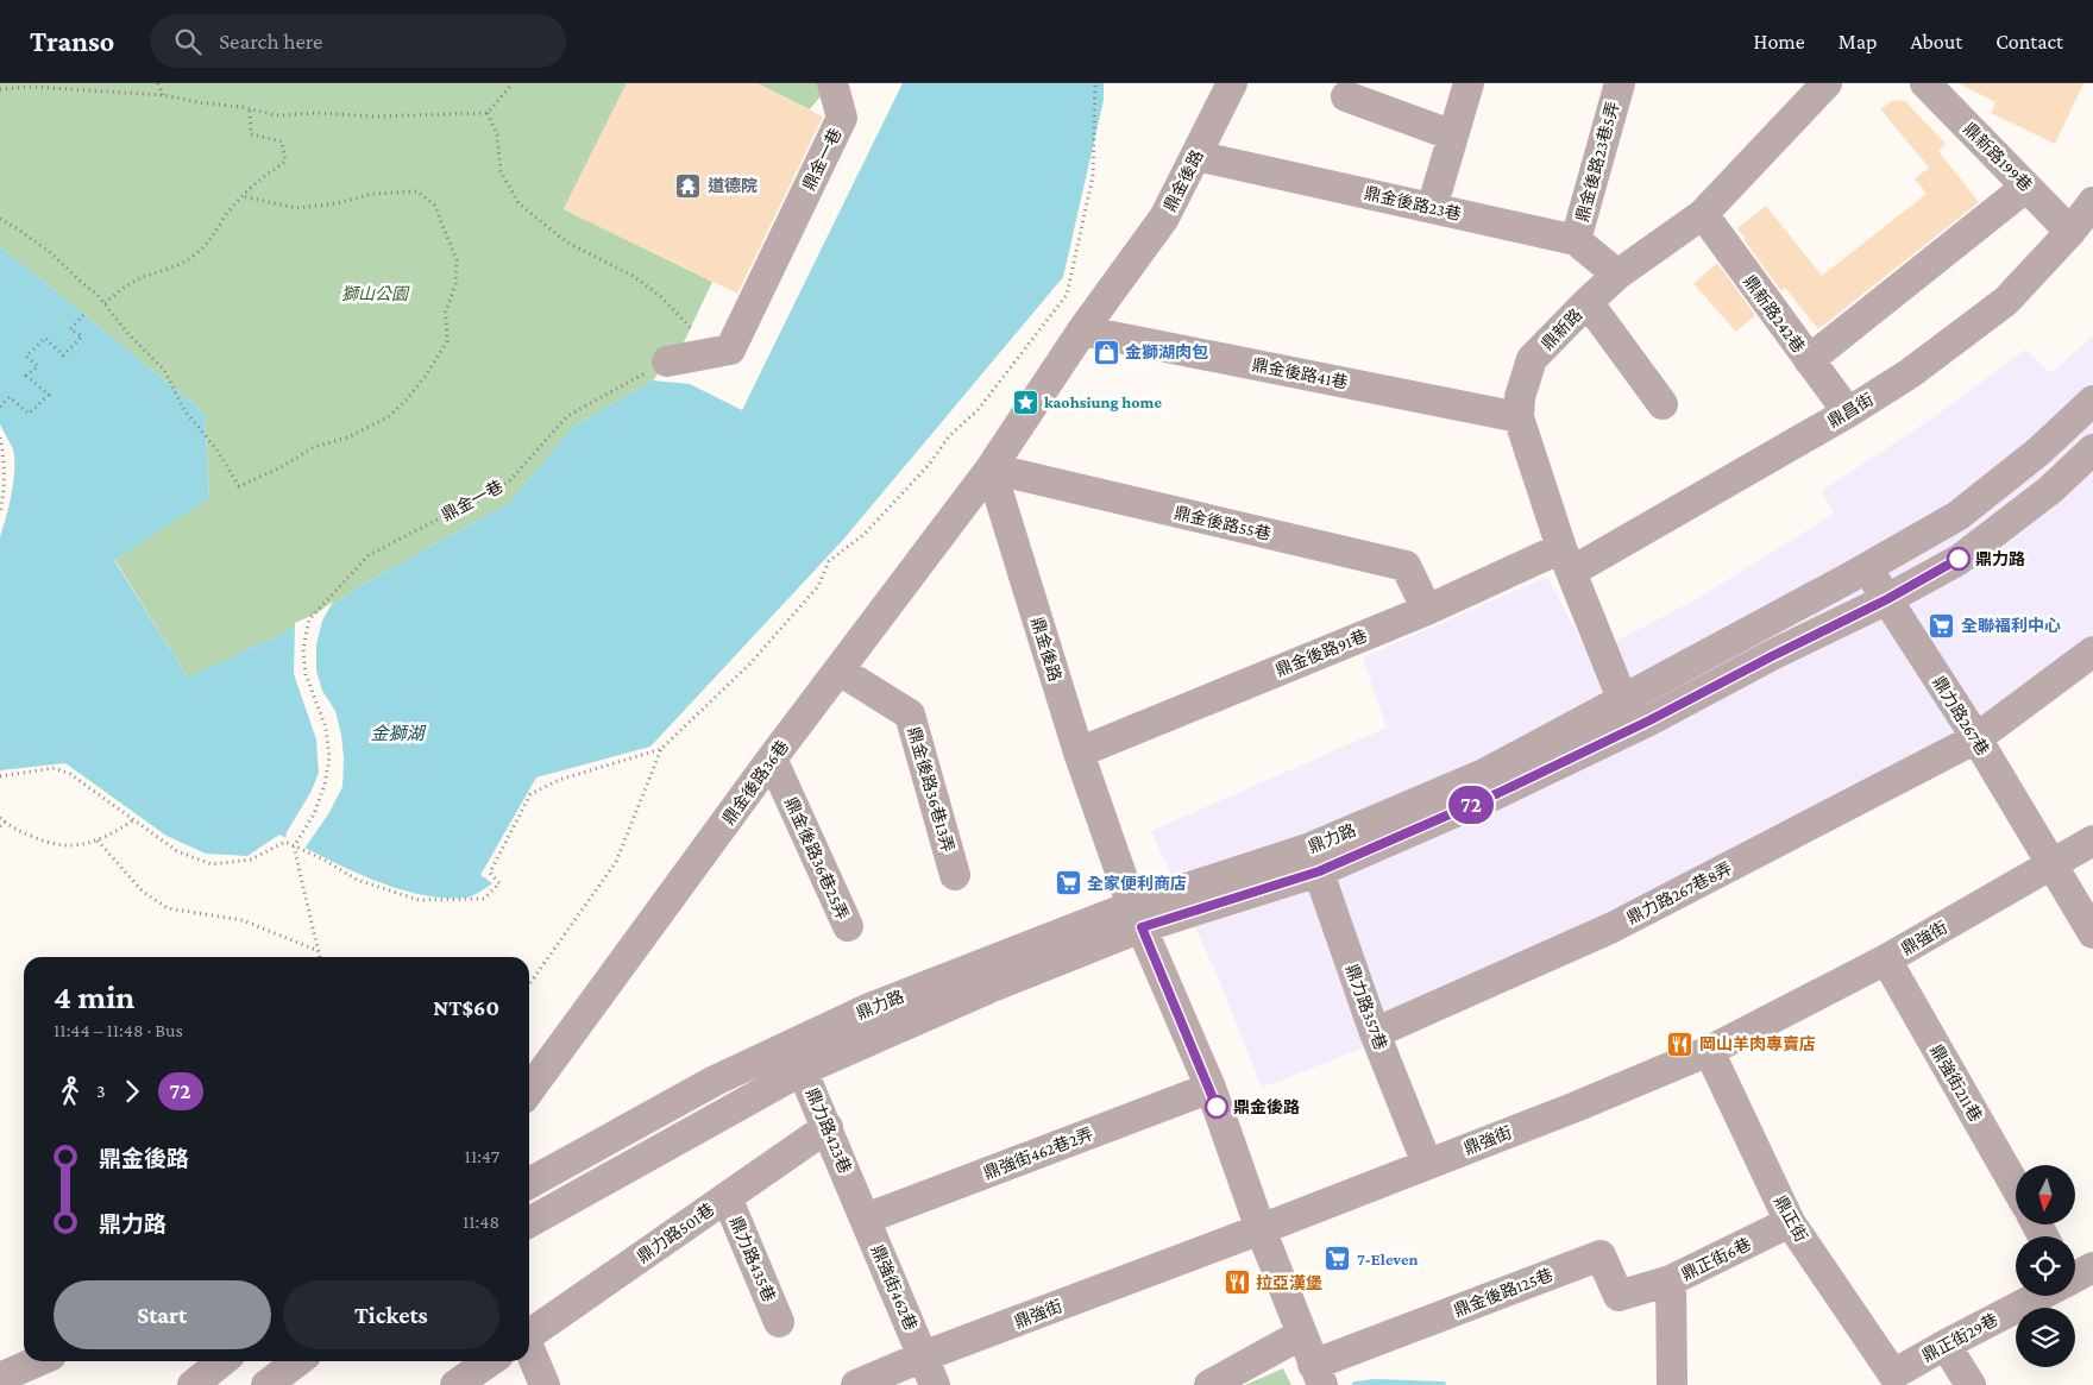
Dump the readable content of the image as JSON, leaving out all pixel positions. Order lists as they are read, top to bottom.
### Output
{
  "streets": {
    "street": [
      "鼎新路199巷",
      "鼎金一巷",
      "鼎金後路23巷5弄",
      "鼎金後路",
      "鼎金後路23巷",
      "鼎新路242巷",
      "鼎新路",
      "鼎金後路41巷",
      "鼎昌街",
      "鼎金後路55巷",
      "鼎金後路91巷",
      "鼎力路267巷",
      "鼎金後路36巷",
      "鼎金後路36巷13弄",
      "鼎力路",
      "鼎金後路36巷25弄",
      "鼎力路267巷8弄",
      "鼎強街",
      "鼎力路357巷",
      "鼎強街211巷",
      "鼎力路423巷",
      "鼎強街462巷2弄",
      "鼎正街",
      "鼎力路501巷",
      "鼎力路435巷",
      "鼎正街6巷",
      "鼎強街462巷",
      "鼎金後路125巷",
      "鼎正街29巷"
    ]
  },
  "crossings": [
    ["鼎新路199巷", "鼎昌街"],
    ["鼎金後路23巷5弄", "鼎金後路23巷"],
    ["鼎金後路", "鼎金後路23巷"],
    ["鼎金後路", "鼎金後路41巷"],
    ["鼎金後路", "鼎金後路55巷"],
    ["鼎金後路", "鼎金後路91巷"],
    ["鼎金後路", "鼎金後路36巷"],
    ["鼎金後路", "鼎力路"],
    ["鼎金後路", "鼎強街"],
    ["鼎金後路", "鼎強街462巷2弄"],
    ["鼎金後路", "鼎金後路125巷"],
    ["鼎金後路23巷", "鼎新路"],
    ["鼎新路242巷", "鼎新路"],
    ["鼎新路242巷", "鼎昌街"],
    ["鼎新路", "鼎金後路41巷"],
    ["鼎新路", "鼎昌街"],
    ["鼎新路", "鼎金後路91巷"],
    ["鼎新路", "鼎力路"],
    ["鼎昌街", "鼎金後路91巷"],
    ["鼎金後路55巷", "鼎金後路91巷"],
    ["鼎金後路55巷", "鼎金後路36巷"],
    ["鼎力路267巷", "鼎力路"],
    ["鼎力路267巷", "鼎力路267巷8弄"],
    ["鼎力路267巷", "鼎強街"],
    ["鼎金後路36巷", "鼎金後路36巷13弄"],
    ["鼎金後路36巷", "鼎金後路36巷25弄"],
    ["鼎力路", "鼎力路357巷"],
    ["鼎力路", "鼎力路423巷"],
    ["鼎力路267巷8弄", "鼎力路357巷"],
    ["鼎強街", "鼎力路357巷"],
    ["鼎強街", "鼎強街211巷"],
    ["鼎強街", "鼎正街"],
    ["鼎強街", "鼎強街462巷"],
    ["鼎力路423巷", "鼎強街462巷2弄"],
    ["鼎力路423巷", "鼎力路501巷"],
    ["鼎力路423巷", "鼎強街462巷"],
    ["鼎強街462巷2弄", "鼎強街462巷"],
    ["鼎正街", "鼎正街6巷"],
    ["鼎正街", "鼎正街29巷"],
    ["鼎力路501巷", "鼎力路435巷"],
    ["鼎正街6巷", "鼎金後路125巷"]
  ],
  "water": ["金獅湖"],
  "parks": ["獅山公園"],
  "places": {
    "temple": ["道德院"],
    "shop": ["金獅湖肉包"],
    "place": ["kaohsiung home"],
    "other": ["鼎力路", "鼎金後路"],
    "supermarket": ["全聯福利中心", "全家便利商店", "7-Eleven"],
    "restaurant": ["岡山羊肉專賣店", "拉亞漢堡"]
  },
  "lines": ["bus line 72"],
  "north": "bottom",
  "page": {
    "header": "Transo",
    "search": "Search here",
    "nav": [
      "Home",
      "Map",
      "About",
      "Contact"
    ],
    "on_map": "72",
    "heading": ["4 min", "11:44 – 11:48 · Bus", "NT$60"],
    "legs": ["3", "72"],
    "list": [
      {
        "name": "鼎金後路",
        "value": "11:47"
      },
      {
        "name": "鼎力路",
        "value": "11:48"
      }
    ],
    "buttons": ["Start", "Tickets"]
  }
}
